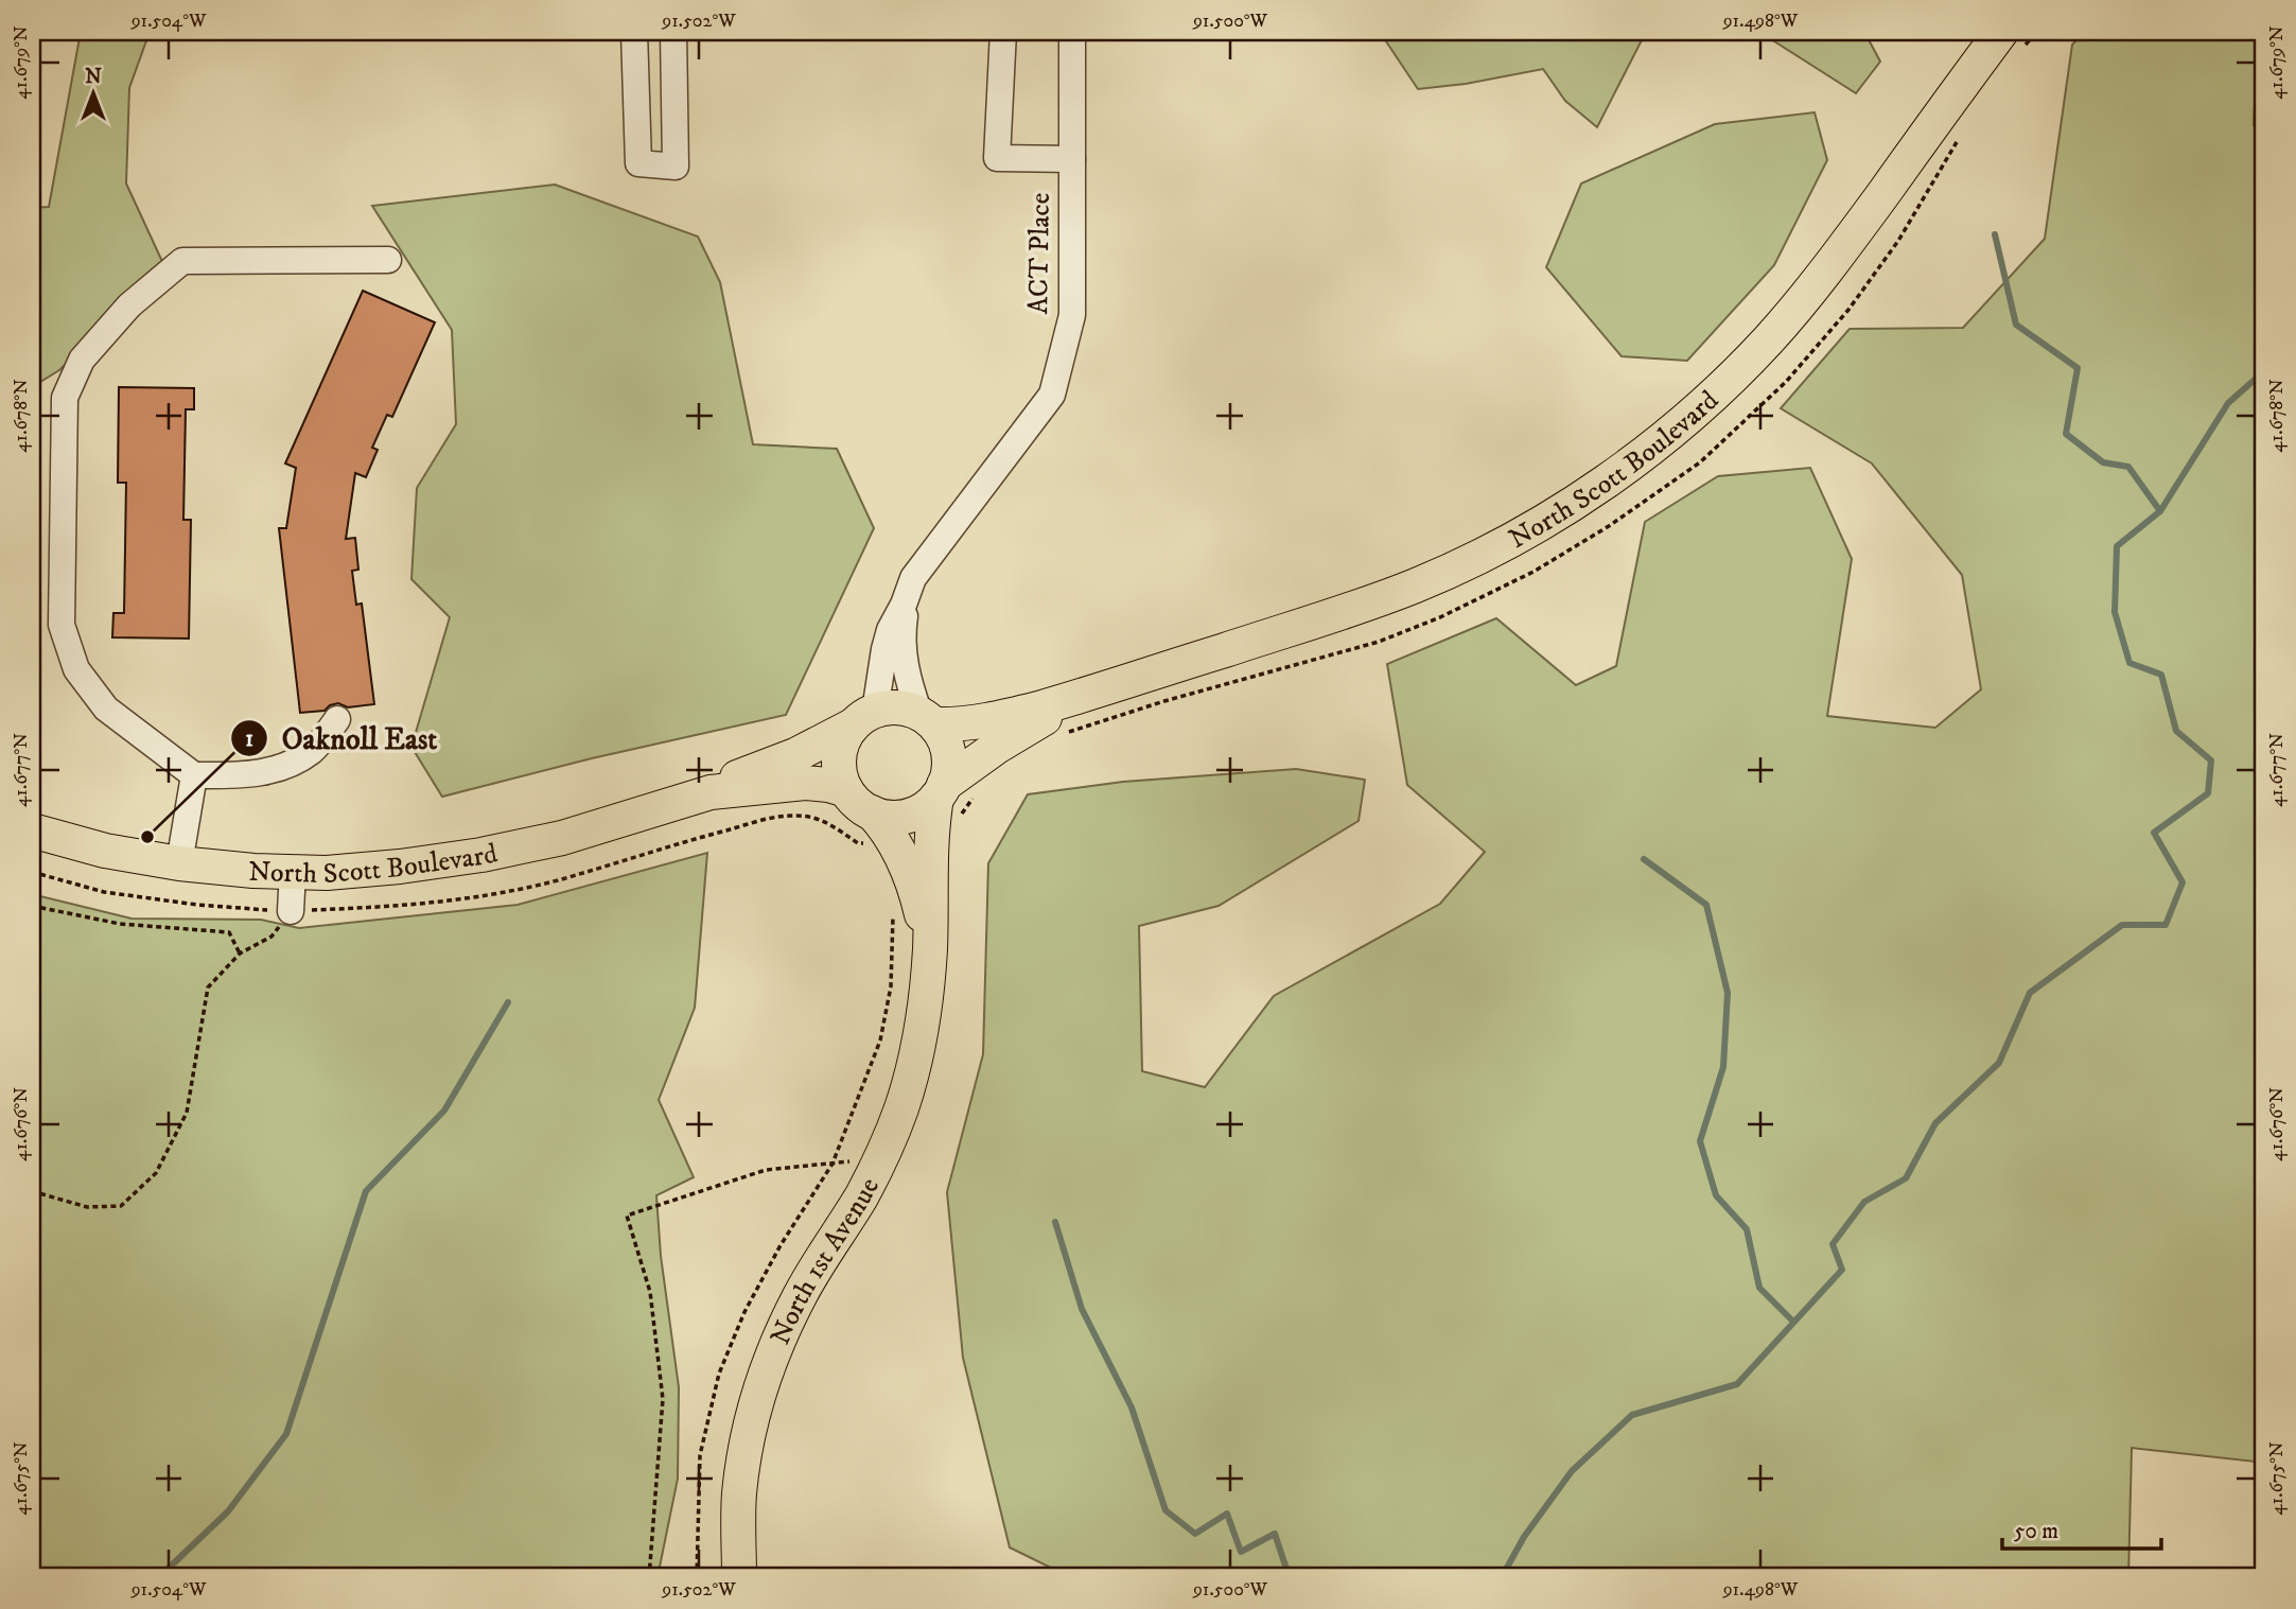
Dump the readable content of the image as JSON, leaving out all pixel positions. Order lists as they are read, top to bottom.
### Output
{
  "streets": {
    "main road": ["North Scott Boulevard", "North 1st Avenue"],
    "lane": ["ACT Place"]
  },
  "crossings": [
    ["ACT Place", "North Scott Boulevard"],
    ["ACT Place", "North 1st Avenue"],
    ["North Scott Boulevard", "North 1st Avenue"]
  ],
  "places": ["Oaknoll East"],
  "scale_bar": "50 m",
  "north": "top",
  "coordinates": [
    "91.504°W",
    "91.502°W",
    "91.500°W",
    "91.498°W",
    "41.679°N",
    "41.678°N",
    "41.677°N",
    "41.676°N",
    "41.675°N"
  ]
}
